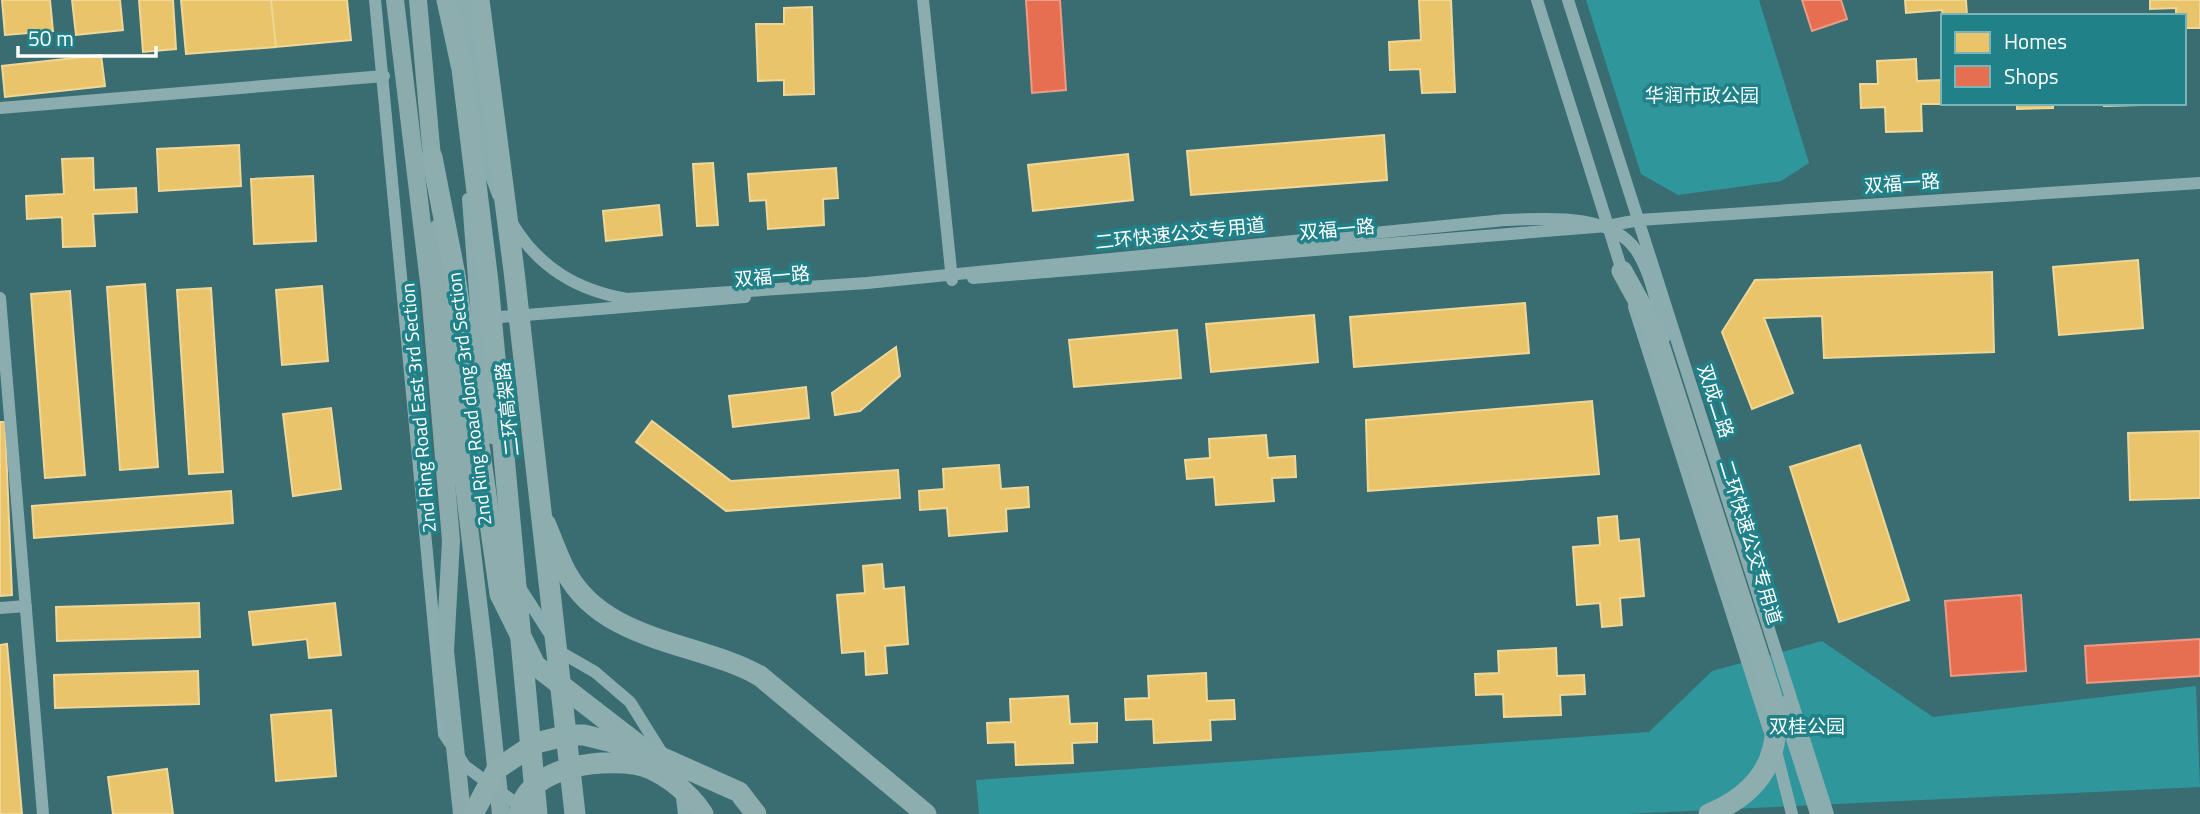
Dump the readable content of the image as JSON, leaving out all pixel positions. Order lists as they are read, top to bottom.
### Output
{
  "streets": {
    "highway": ["二环高架路"],
    "main road": ["2nd Ring Road East 3rd Section"],
    "street": [
      "双福一路",
      "二环快速公交专用道",
      "2nd Ring Road dong 3rd Section",
      "双成二路"
    ]
  },
  "crossings": [
    ["双福一路", "2nd Ring Road dong 3rd Section"],
    ["双福一路", "双成二路"]
  ],
  "parks": ["华润市政公园", "双桂公园"],
  "legend": ["Homes", "Shops"],
  "scale_bar": "50 m"
}
